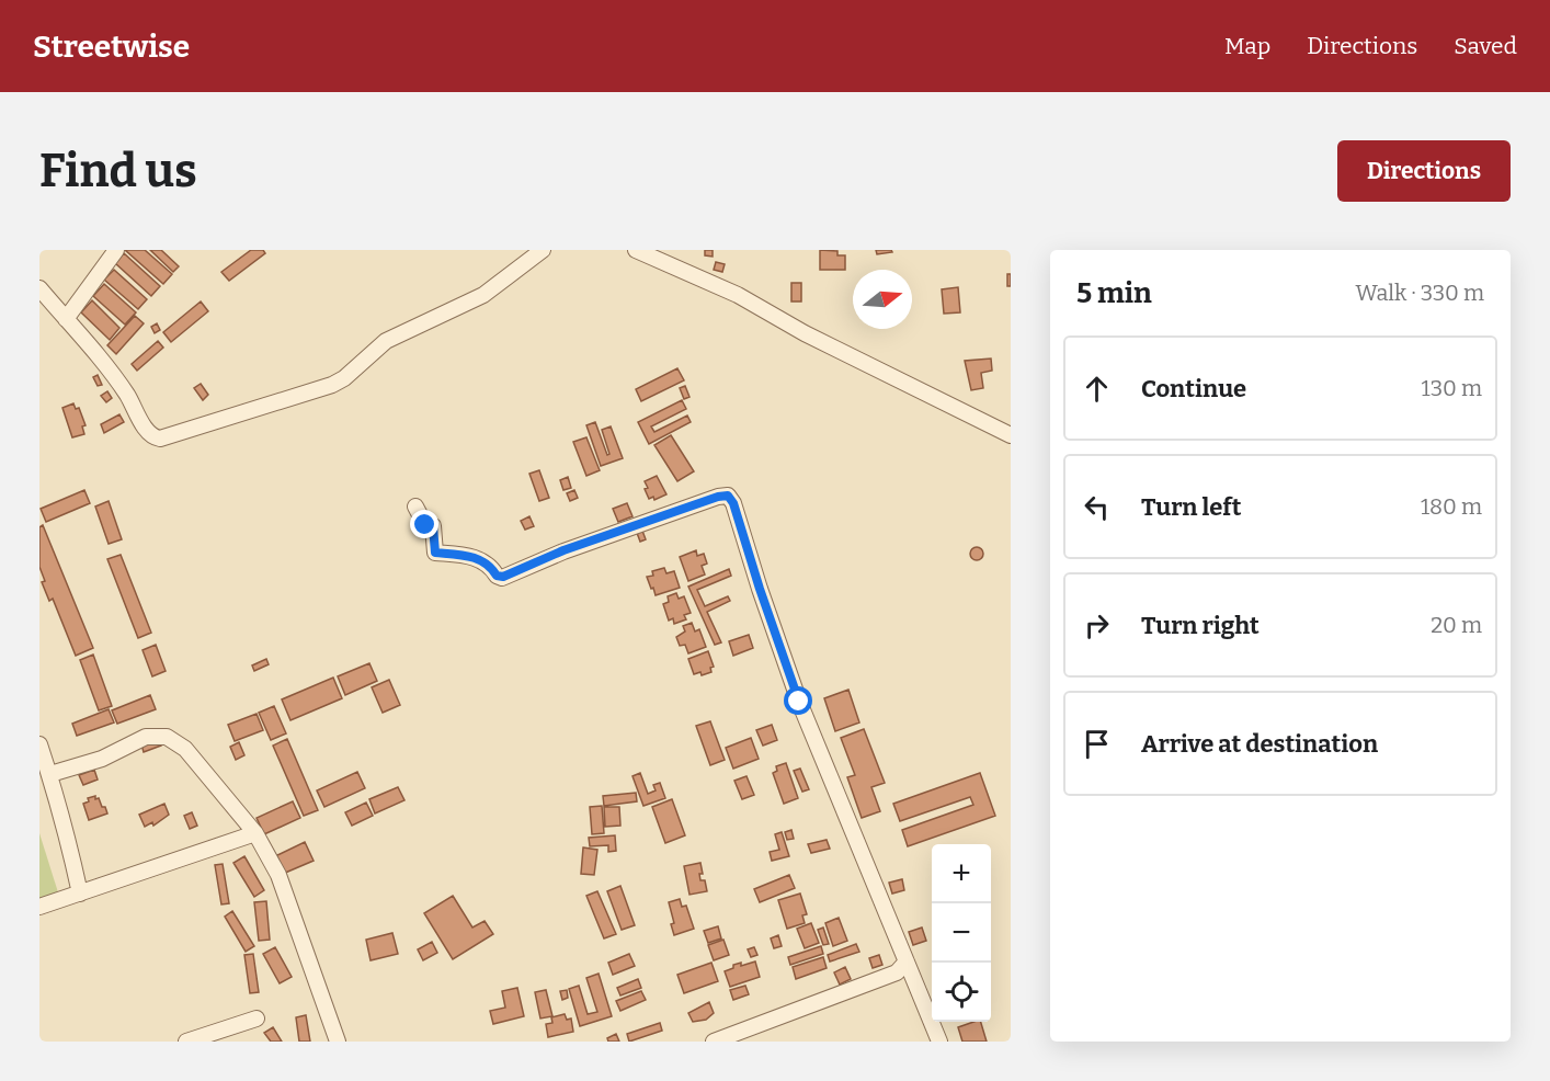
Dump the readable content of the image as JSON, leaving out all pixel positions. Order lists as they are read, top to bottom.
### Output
{
  "north": "right",
  "page": {
    "header": "Streetwise",
    "nav": ["Map", "Directions", "Saved"],
    "buttons": "Directions",
    "title": "Find us",
    "heading": ["5 min", "Walk · 330 m"],
    "list": [
      ["Continue", "130 m"],
      ["Turn left", "180 m"],
      ["Turn right", "20 m"],
      "Arrive at destination"
    ],
    "map_buttons": ["+", "−"]
  }
}
